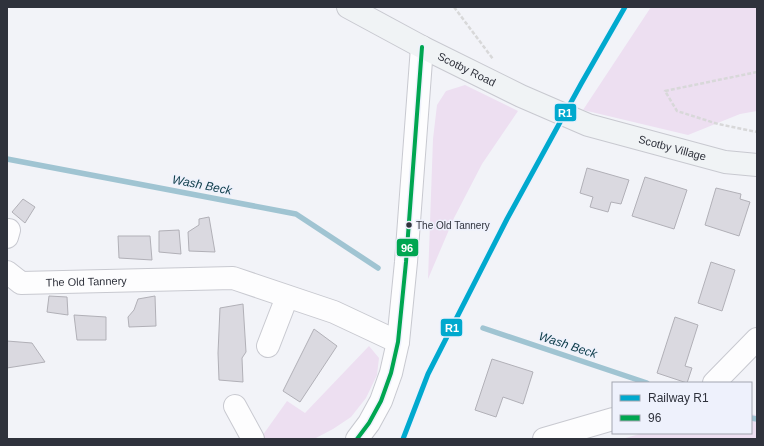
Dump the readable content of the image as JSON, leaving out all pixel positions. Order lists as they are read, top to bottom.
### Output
{
  "streets": {
    "street": ["Scotby Road", "Scotby Village", "The Old Tannery"]
  },
  "crossings": [
    ["Scotby Road", "Scotby Village"]
  ],
  "water": ["Wash Beck"],
  "places": ["The Old Tannery"],
  "lines": ["rail line R1", "transit line 96"],
  "legend": ["Railway R1", "96"]
}
